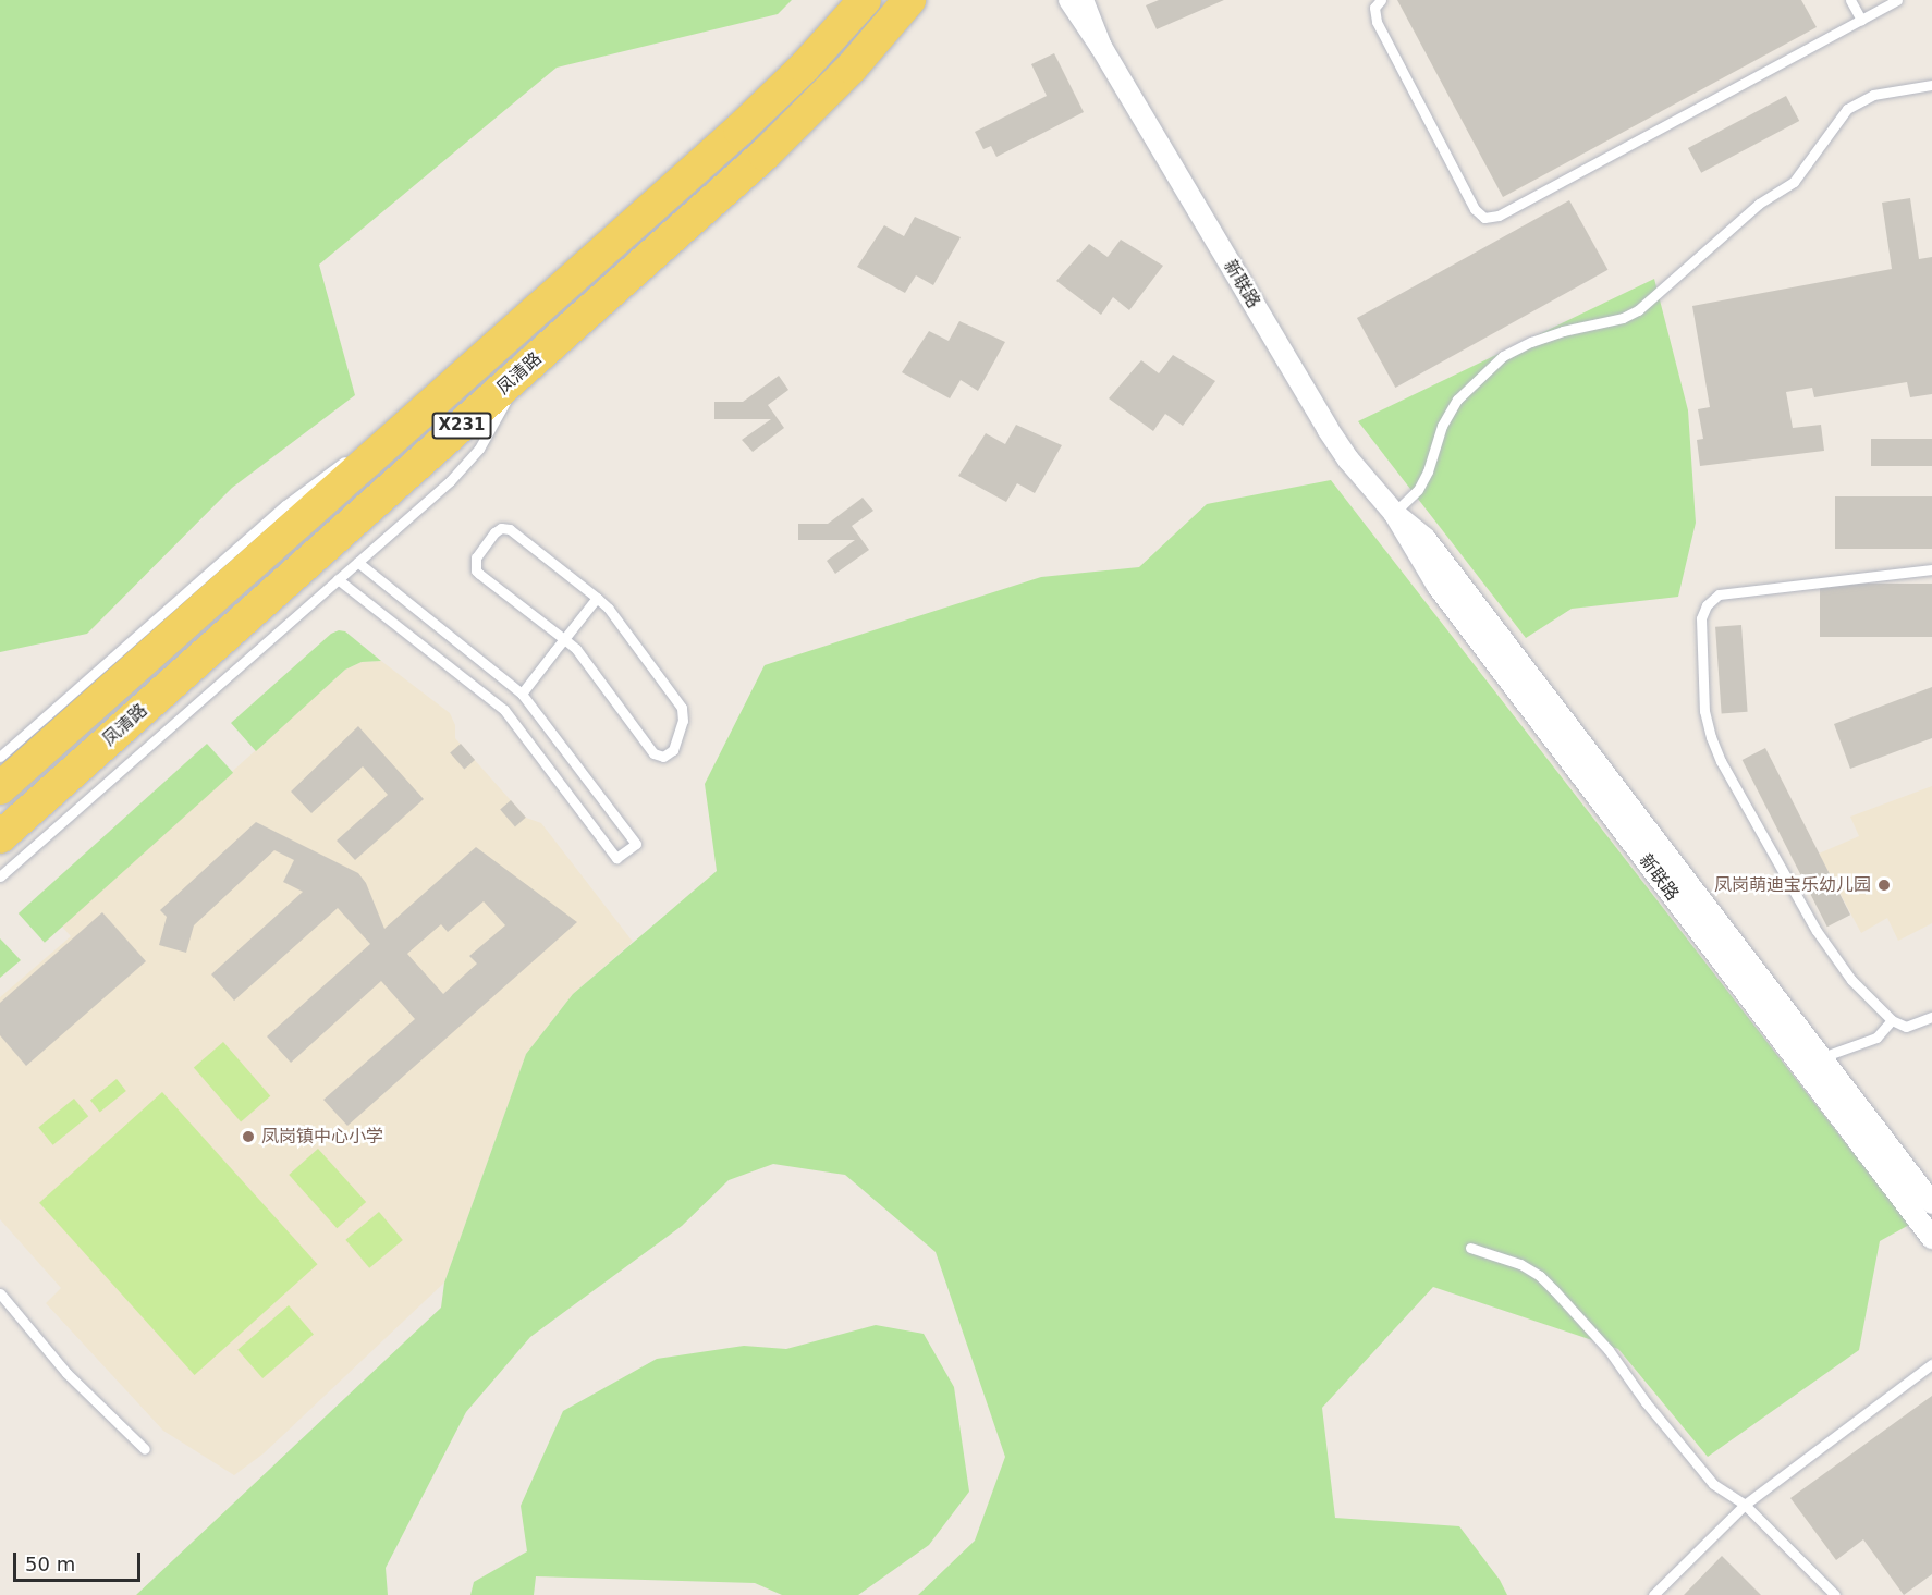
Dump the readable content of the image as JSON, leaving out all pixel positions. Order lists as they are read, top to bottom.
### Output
{
  "streets": {
    "main road": ["凤清路", "X231"],
    "street": ["新联路"]
  },
  "places": ["凤岗萌迪宝乐幼儿园", "凤岗镇中心小学"],
  "scale_bar": "50 m"
}
